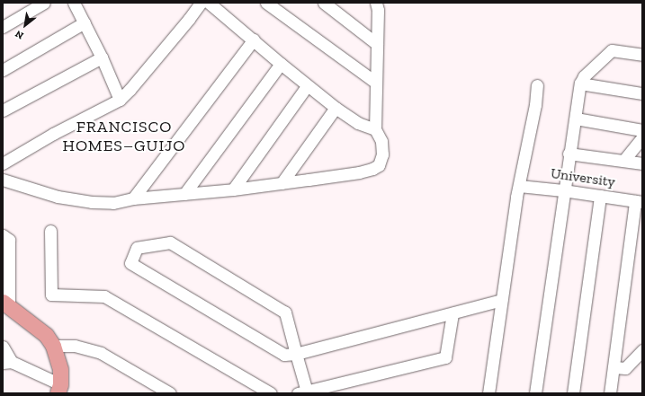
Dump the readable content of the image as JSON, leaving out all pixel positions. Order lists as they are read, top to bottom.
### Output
{
  "streets": {
    "street": ["University"]
  },
  "districts": ["FRANCISCO HOMES–GUIJO"],
  "north": "bottom left"
}
